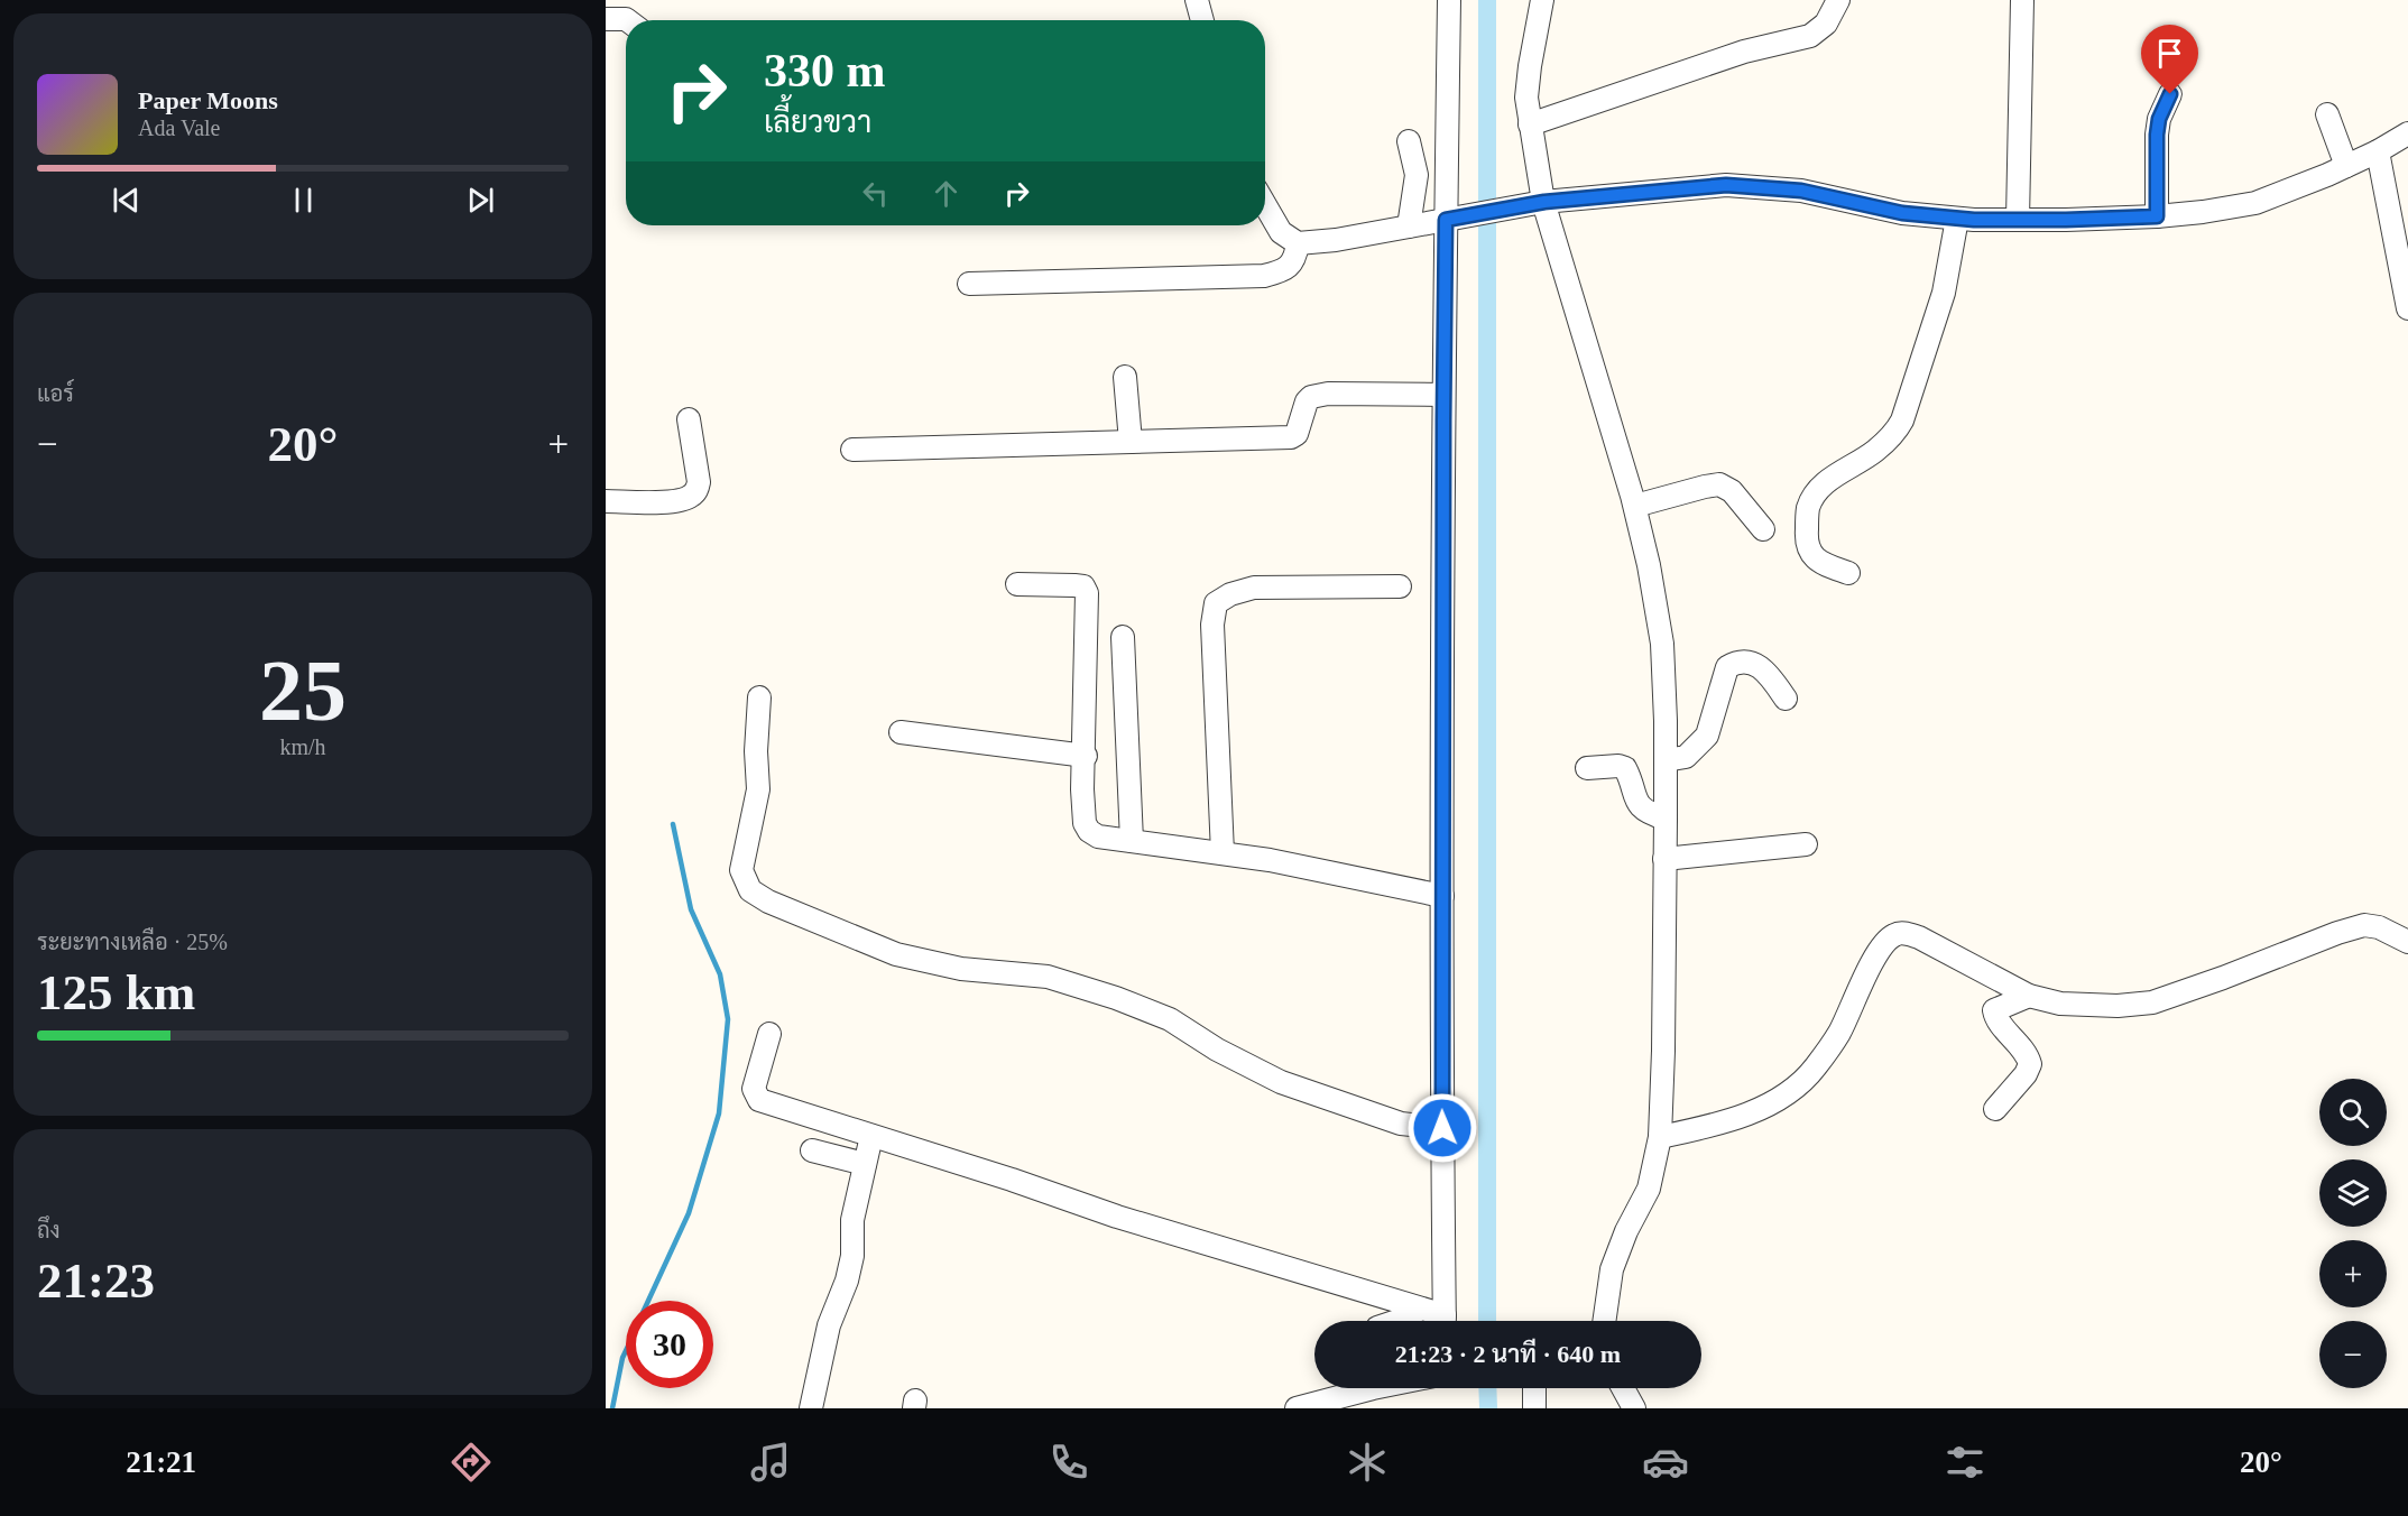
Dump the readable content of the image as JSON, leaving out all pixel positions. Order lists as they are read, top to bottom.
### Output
{
  "page": {
    "turn": ["330 m", "เลี้ยวขวา"],
    "song": ["Paper Moons", "Ada Vale"],
    "tile": [
      "แอร์",
      ["25", "km/h"],
      ["ระยะทางเหลือ · 25%", "125 km"],
      ["ถึง", "21:23"]
    ],
    "heat": ["−", "20°", "+"],
    "map_buttons": ["+", "−"],
    "limit": "30",
    "trip": "21:23 · 2 นาที · 640 m",
    "tabs": ["21:21", "20°"]
  }
}
